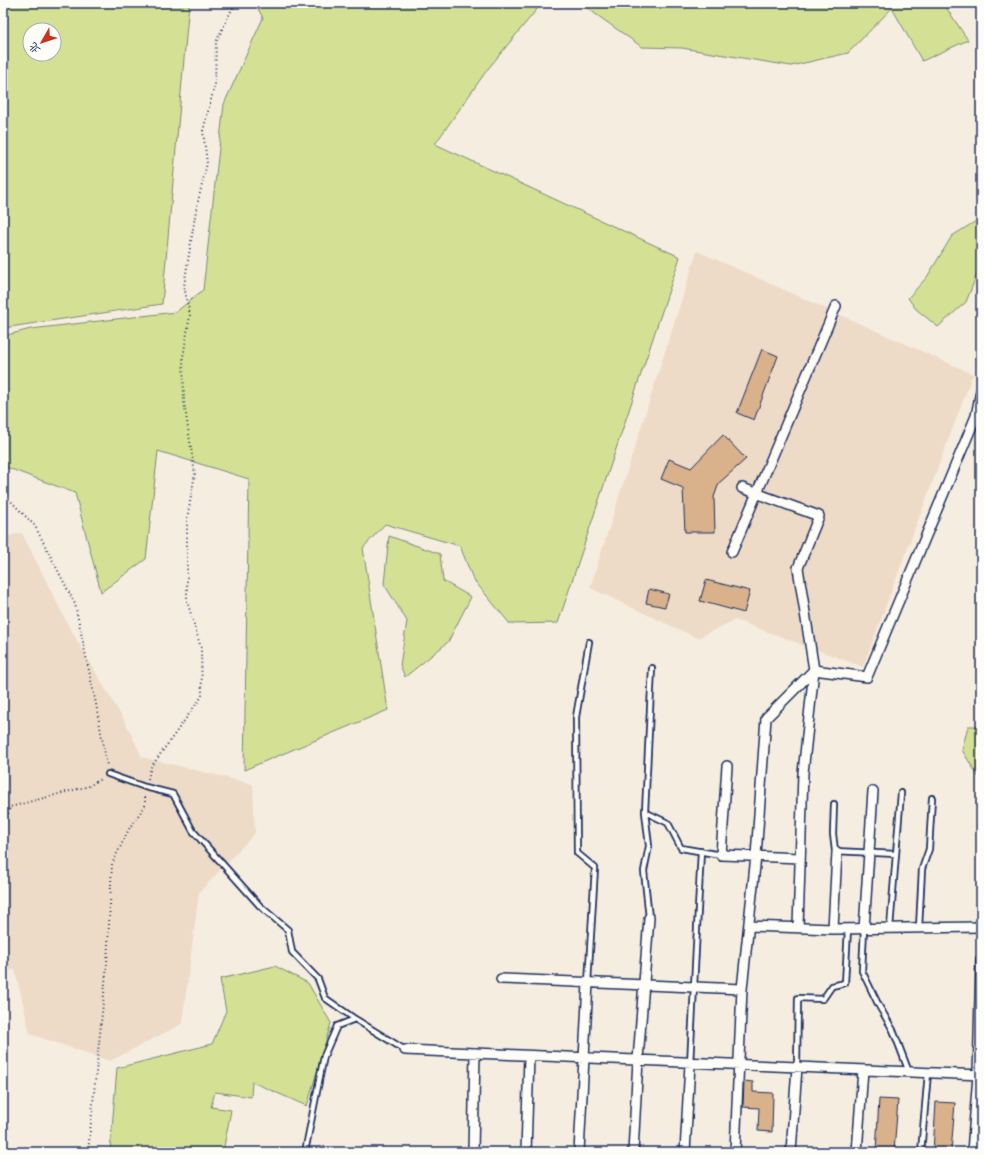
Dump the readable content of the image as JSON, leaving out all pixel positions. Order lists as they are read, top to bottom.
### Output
{
  "north": "bottom left"
}
